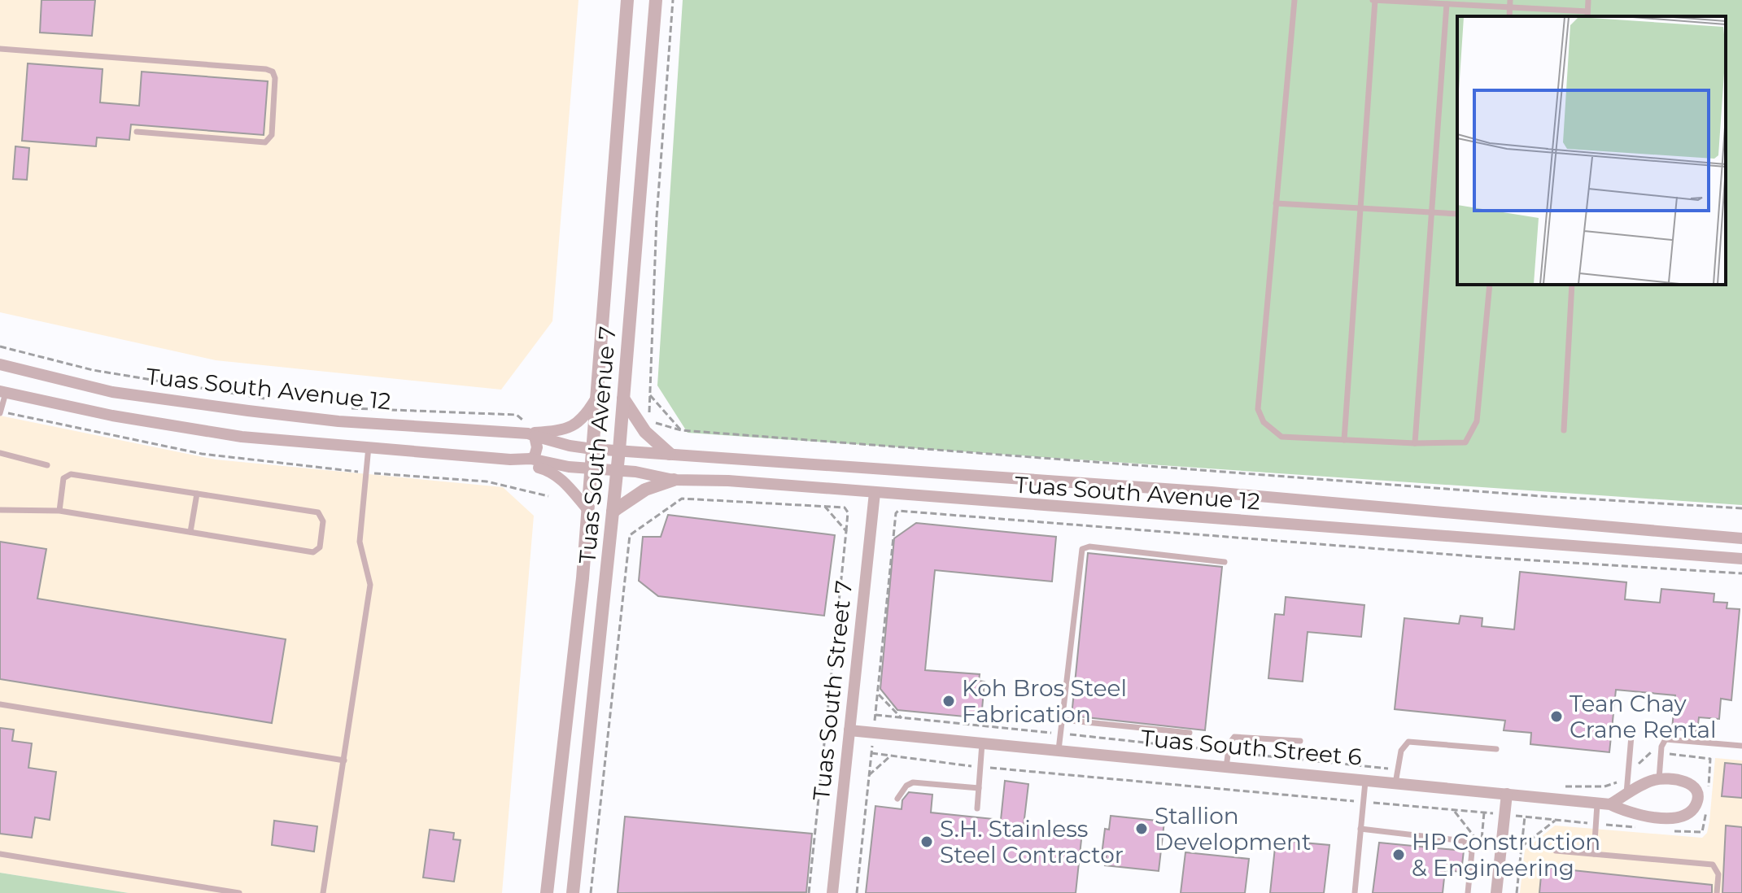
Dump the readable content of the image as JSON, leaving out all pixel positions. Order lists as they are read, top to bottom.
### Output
{
  "streets": {
    "street": [
      "Tuas South Avenue 12",
      "Tuas South Avenue 7",
      "Tuas South Street 7",
      "Tuas South Street 6"
    ]
  },
  "crossings": [
    ["Tuas South Avenue 12", "Tuas South Avenue 7"],
    ["Tuas South Avenue 12", "Tuas South Street 7"],
    ["Tuas South Street 7", "Tuas South Street 6"]
  ],
  "places": [
    "Koh Bros Steel Fabrication",
    "Tean Chay Crane Rental",
    "Stallion Development",
    "S.H. Stainless Steel Contractor",
    "HP Construction & Engineering"
  ]
}
